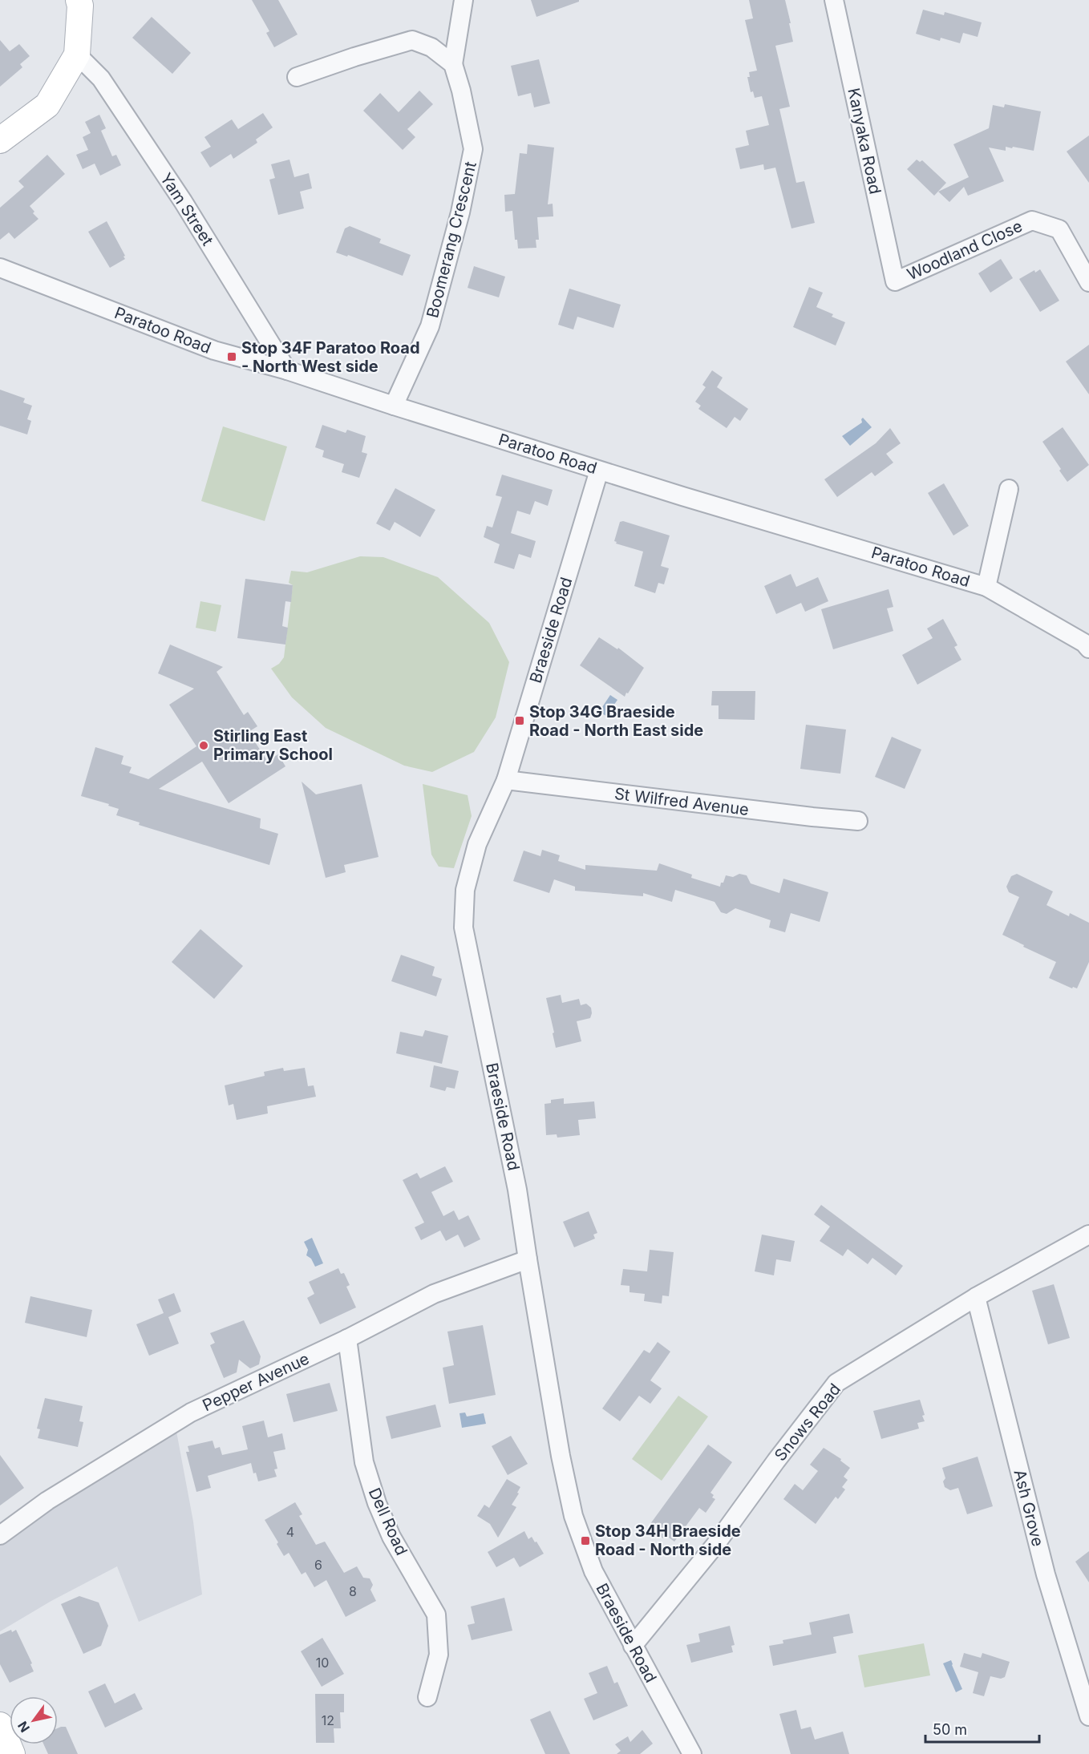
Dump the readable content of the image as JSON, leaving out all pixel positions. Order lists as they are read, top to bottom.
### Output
{
  "streets": {
    "street": [
      "Kanyaka Road",
      "Yam Street",
      "Boomerang Crescent",
      "Woodland Close",
      "Paratoo Road",
      "Braeside Road",
      "St Wilfred Avenue",
      "Pepper Avenue",
      "Snows Road",
      "Ash Grove",
      "Dell Road"
    ]
  },
  "crossings": [
    ["Kanyaka Road", "Woodland Close"],
    ["Yam Street", "Paratoo Road"],
    ["Boomerang Crescent", "Paratoo Road"],
    ["Paratoo Road", "Braeside Road"],
    ["Braeside Road", "St Wilfred Avenue"],
    ["Braeside Road", "Pepper Avenue"],
    ["Braeside Road", "Snows Road"],
    ["Pepper Avenue", "Dell Road"],
    ["Snows Road", "Ash Grove"]
  ],
  "places": {
    "transit": ["Stop 34F Paratoo Road - North West side", "Stop 34G Braeside Road - North East side", "Stop 34H Braeside Road - North side"],
    "other": ["Stirling East Primary School"]
  },
  "house_numbers": [
    "4",
    "6",
    "8",
    "10",
    "12"
  ],
  "scale_bar": "50 m",
  "north": "bottom left"
}
